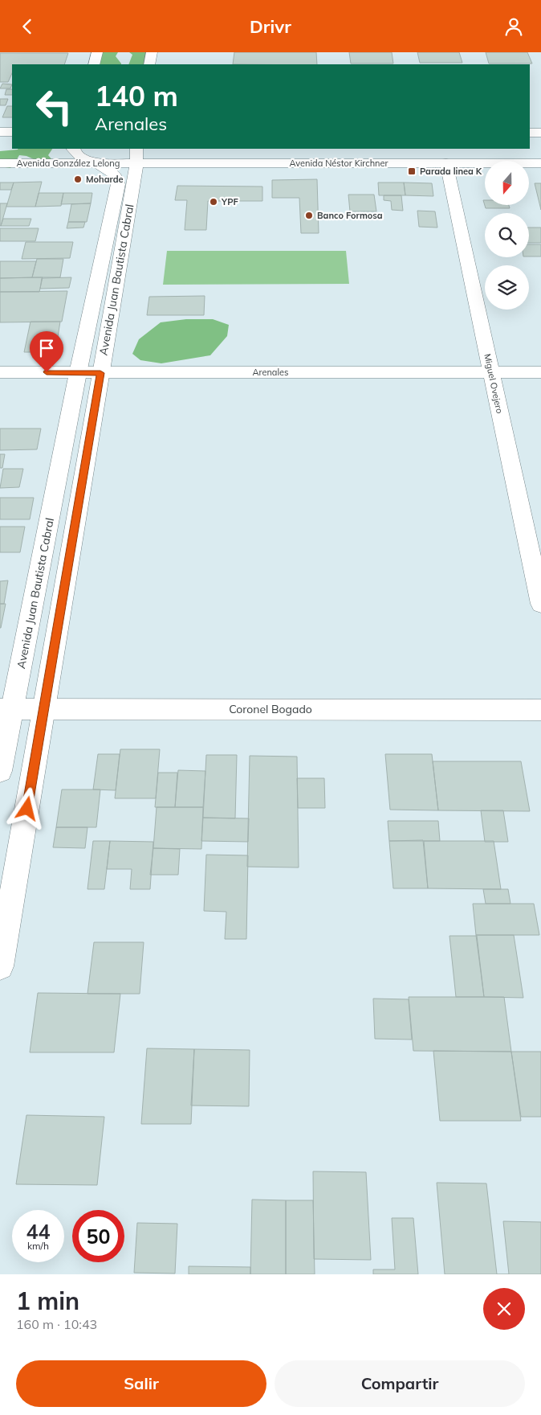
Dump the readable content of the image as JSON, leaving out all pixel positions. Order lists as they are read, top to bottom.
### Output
{
  "streets": {
    "main road": [
      "Avenida González Lelong",
      "Avenida Néstor Kirchner",
      "Avenida Juan Bautista Cabral",
      "Arenales",
      "Miguel Ovejero",
      "Coronel Bogado"
    ]
  },
  "crossings": [
    ["Avenida González Lelong", "Avenida Néstor Kirchner"],
    ["Avenida González Lelong", "Avenida Juan Bautista Cabral"],
    ["Avenida Néstor Kirchner", "Avenida Juan Bautista Cabral"],
    ["Avenida Néstor Kirchner", "Miguel Ovejero"],
    ["Avenida Juan Bautista Cabral", "Arenales"],
    ["Avenida Juan Bautista Cabral", "Coronel Bogado"],
    ["Arenales", "Miguel Ovejero"]
  ],
  "places": {
    "transit": ["Parada linea K"],
    "other": ["Moharde", "YPF", "Banco Formosa"]
  },
  "north": "bottom",
  "page": {
    "header": "Drivr",
    "turn": ["140 m", "Arenales"],
    "speed": "44 km/h",
    "limit": "50",
    "heading": ["1 min", "160 m · 10:43"],
    "buttons": ["Salir", "Compartir"]
  }
}
